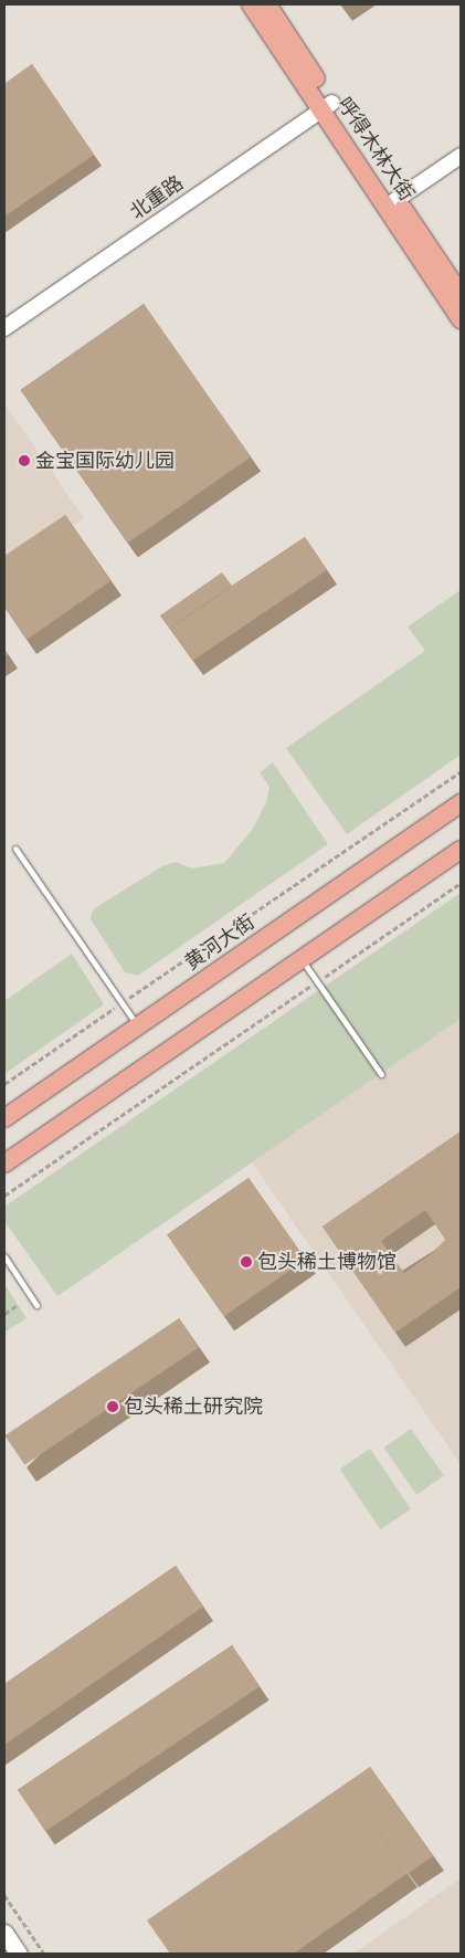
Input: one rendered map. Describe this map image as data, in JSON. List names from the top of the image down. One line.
{"streets":{"main road":["呼得木林大街","黄河大街"],"street":["北重路"]},"crossings":[["呼得木林大街","北重路"]],"places":["金宝国际幼儿园","包头稀土博物馆","包头稀土研究院"]}
